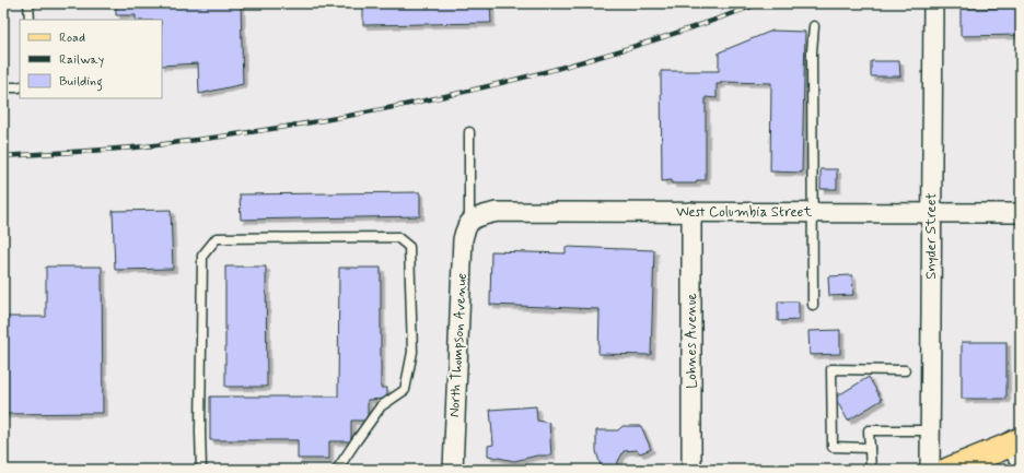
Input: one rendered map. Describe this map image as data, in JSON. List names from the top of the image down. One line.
{"streets":{"street":["West Columbia Street","Snyder Street","Lohnes Avenue","North Thompson Avenue"]},"crossings":[["West Columbia Street","Snyder Street"],["West Columbia Street","Lohnes Avenue"],["West Columbia Street","North Thompson Avenue"]],"legend":["Road","Railway","Building"]}
